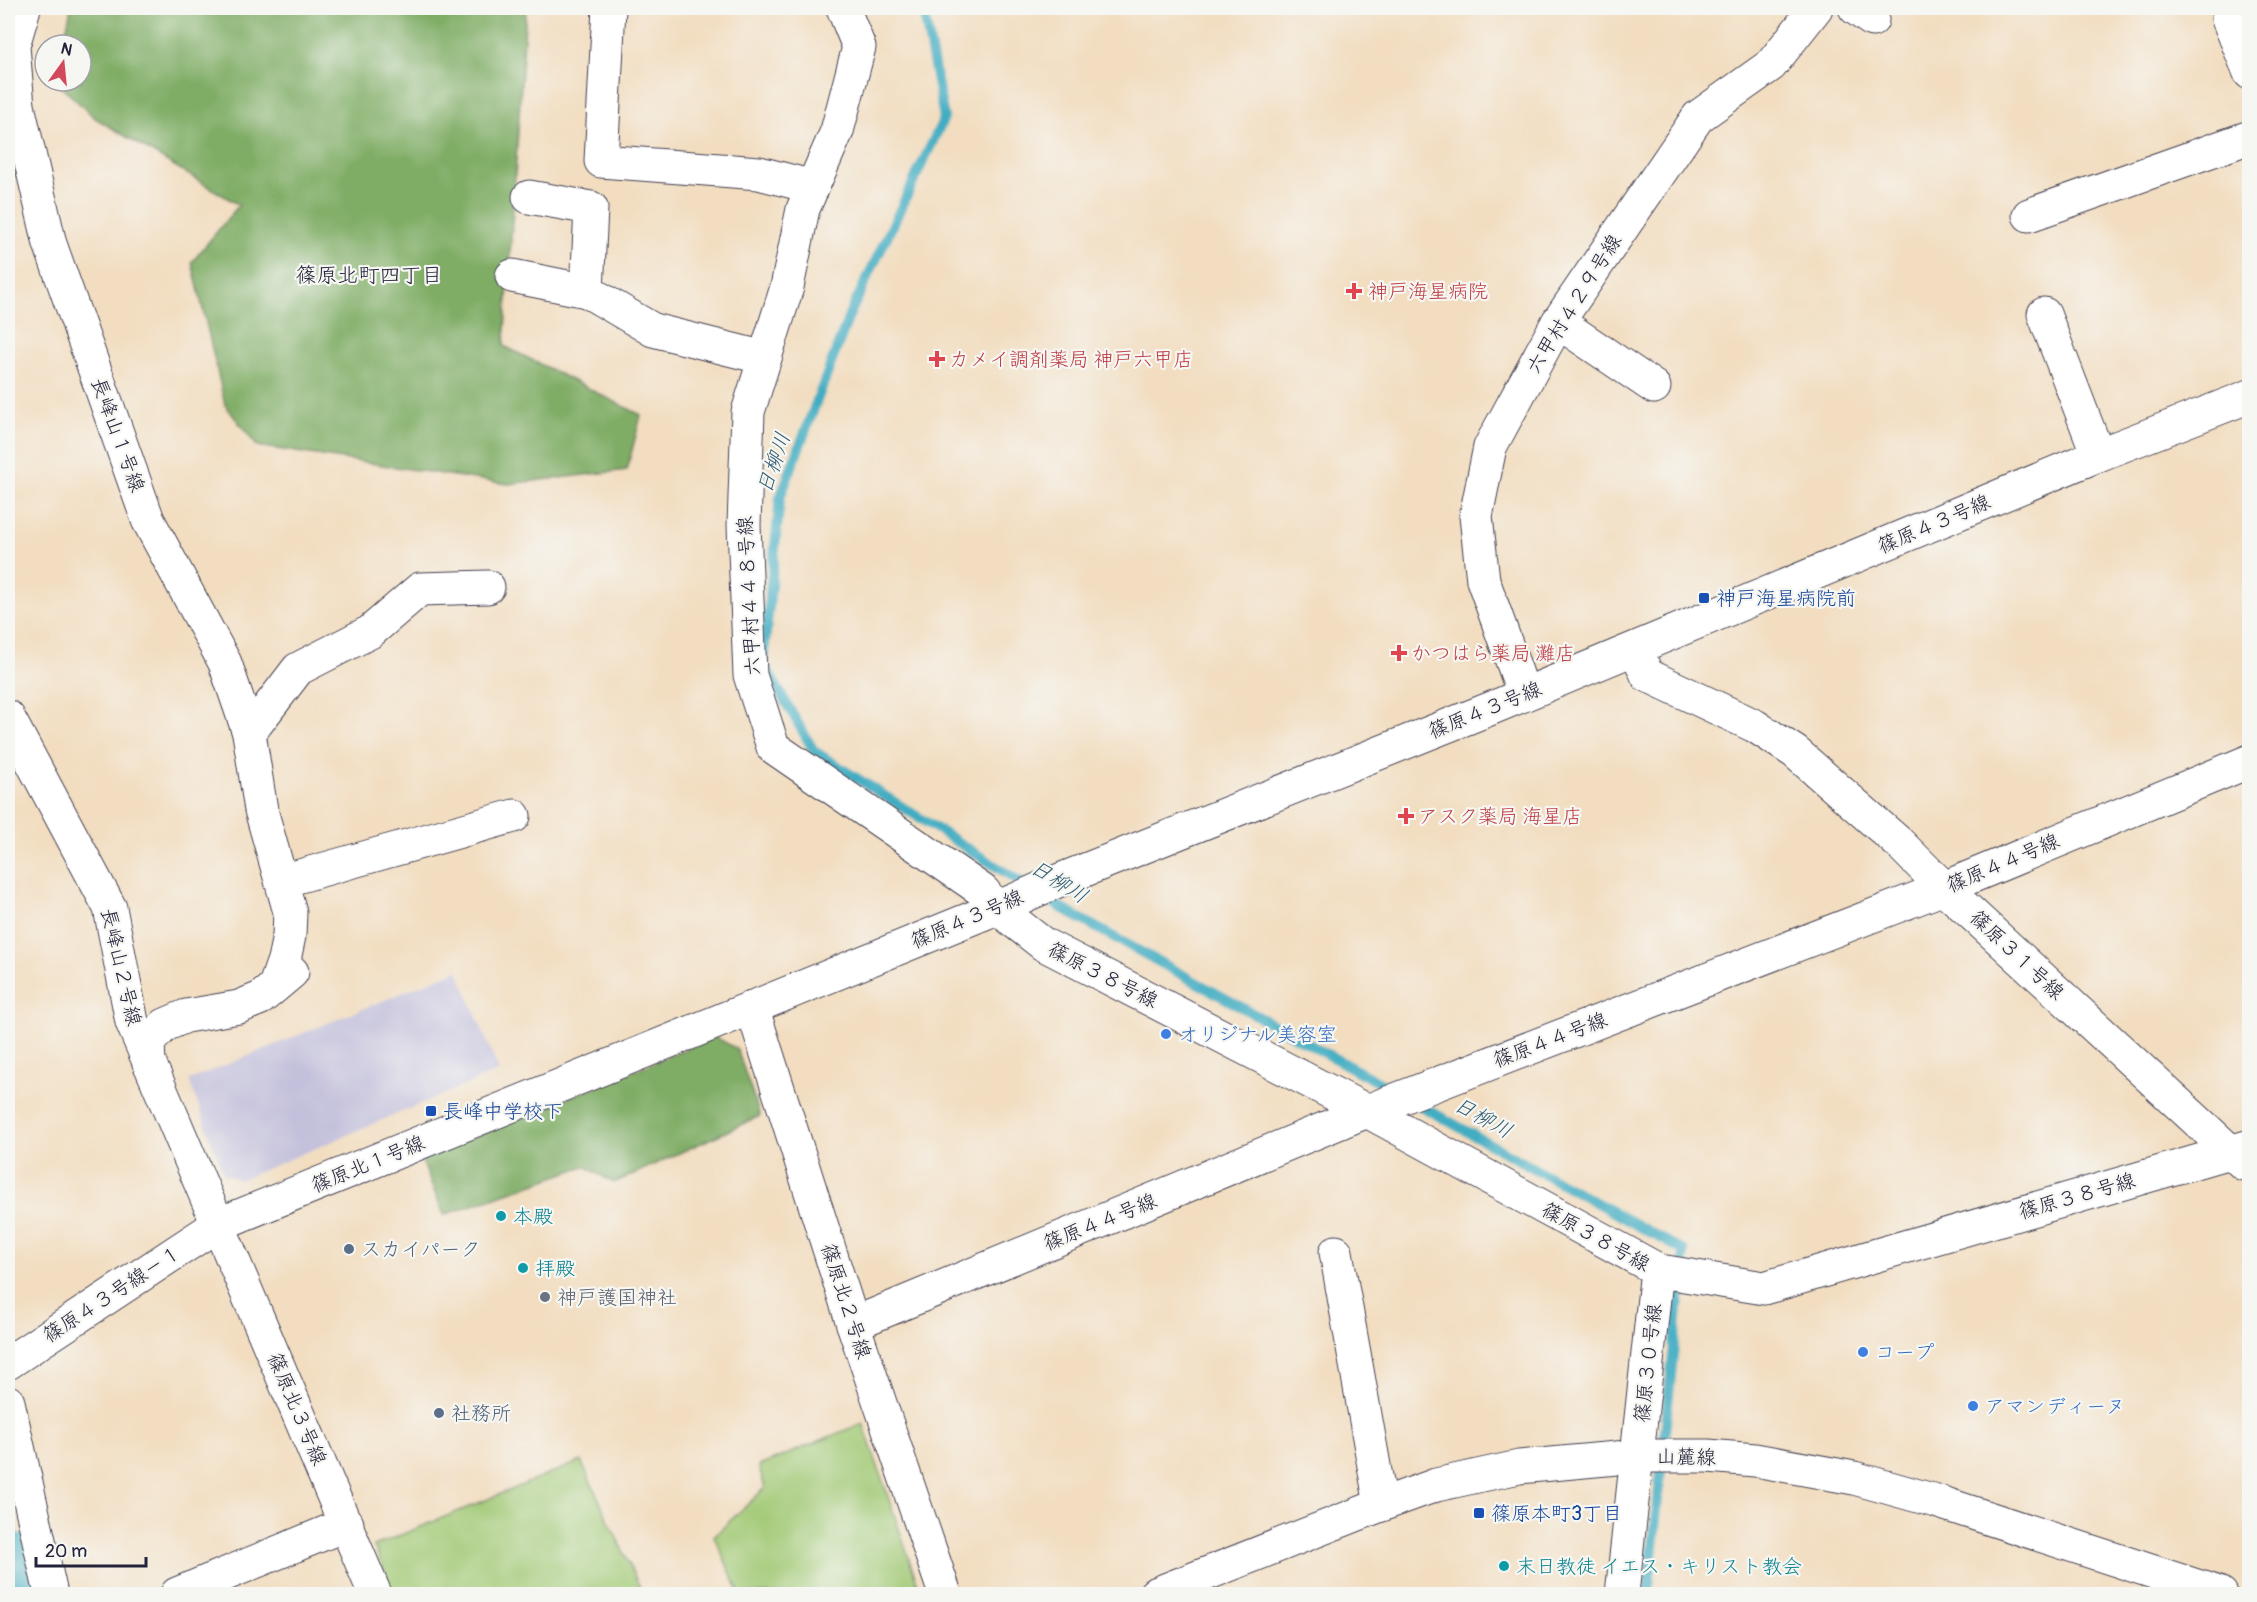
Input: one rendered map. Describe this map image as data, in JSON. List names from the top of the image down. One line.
{"streets":{"street":["六甲村４２９号線","長峰山１号線","篠原４３号線","六甲村４４８号線","篠原４４号線","篠原３１号線","長峰山２号線","篠原３８号線","篠原北１号線","篠原４３号線－１","篠原北２号線","篠原３０号線","篠原北３号線","山麓線"]},"crossings":[["六甲村４２９号線","篠原４３号線"],["長峰山１号線","長峰山２号線"],["篠原４３号線","六甲村４４８号線"],["篠原４３号線","篠原３１号線"],["篠原４３号線","篠原３８号線"],["篠原４３号線","篠原北１号線"],["篠原４３号線","篠原北２号線"],["六甲村４４８号線","篠原３８号線"],["篠原４４号線","篠原３１号線"],["篠原４４号線","篠原３８号線"],["篠原４４号線","篠原北２号線"],["篠原３１号線","篠原３８号線"],["長峰山２号線","篠原北１号線"],["長峰山２号線","篠原４３号線－１"],["長峰山２号線","篠原北３号線"],["篠原３８号線","篠原３０号線"],["篠原北１号線","篠原４３号線－１"],["篠原北１号線","篠原北２号線"],["篠原北１号線","篠原北３号線"],["篠原４３号線－１","篠原北３号線"],["篠原３０号線","山麓線"]],"districts":["篠原北町四丁目"],"water":["日柳川"],"places":{"health":["神戸海星病院","カメイ調剤薬局 神戸六甲店","かつはら薬局 灘店","アスク薬局 海星店"],"transit":["神戸海星病院前","長峰中学校下","篠原本町3丁目"],"other":["オリジナル美容室","本殿","スカイパーク","拝殿","神戸護国神社","コープ","アマンディーヌ","社務所","末日教徒 イエス・キリスト教会"]},"scale_bar":"20 m","north":"top"}
